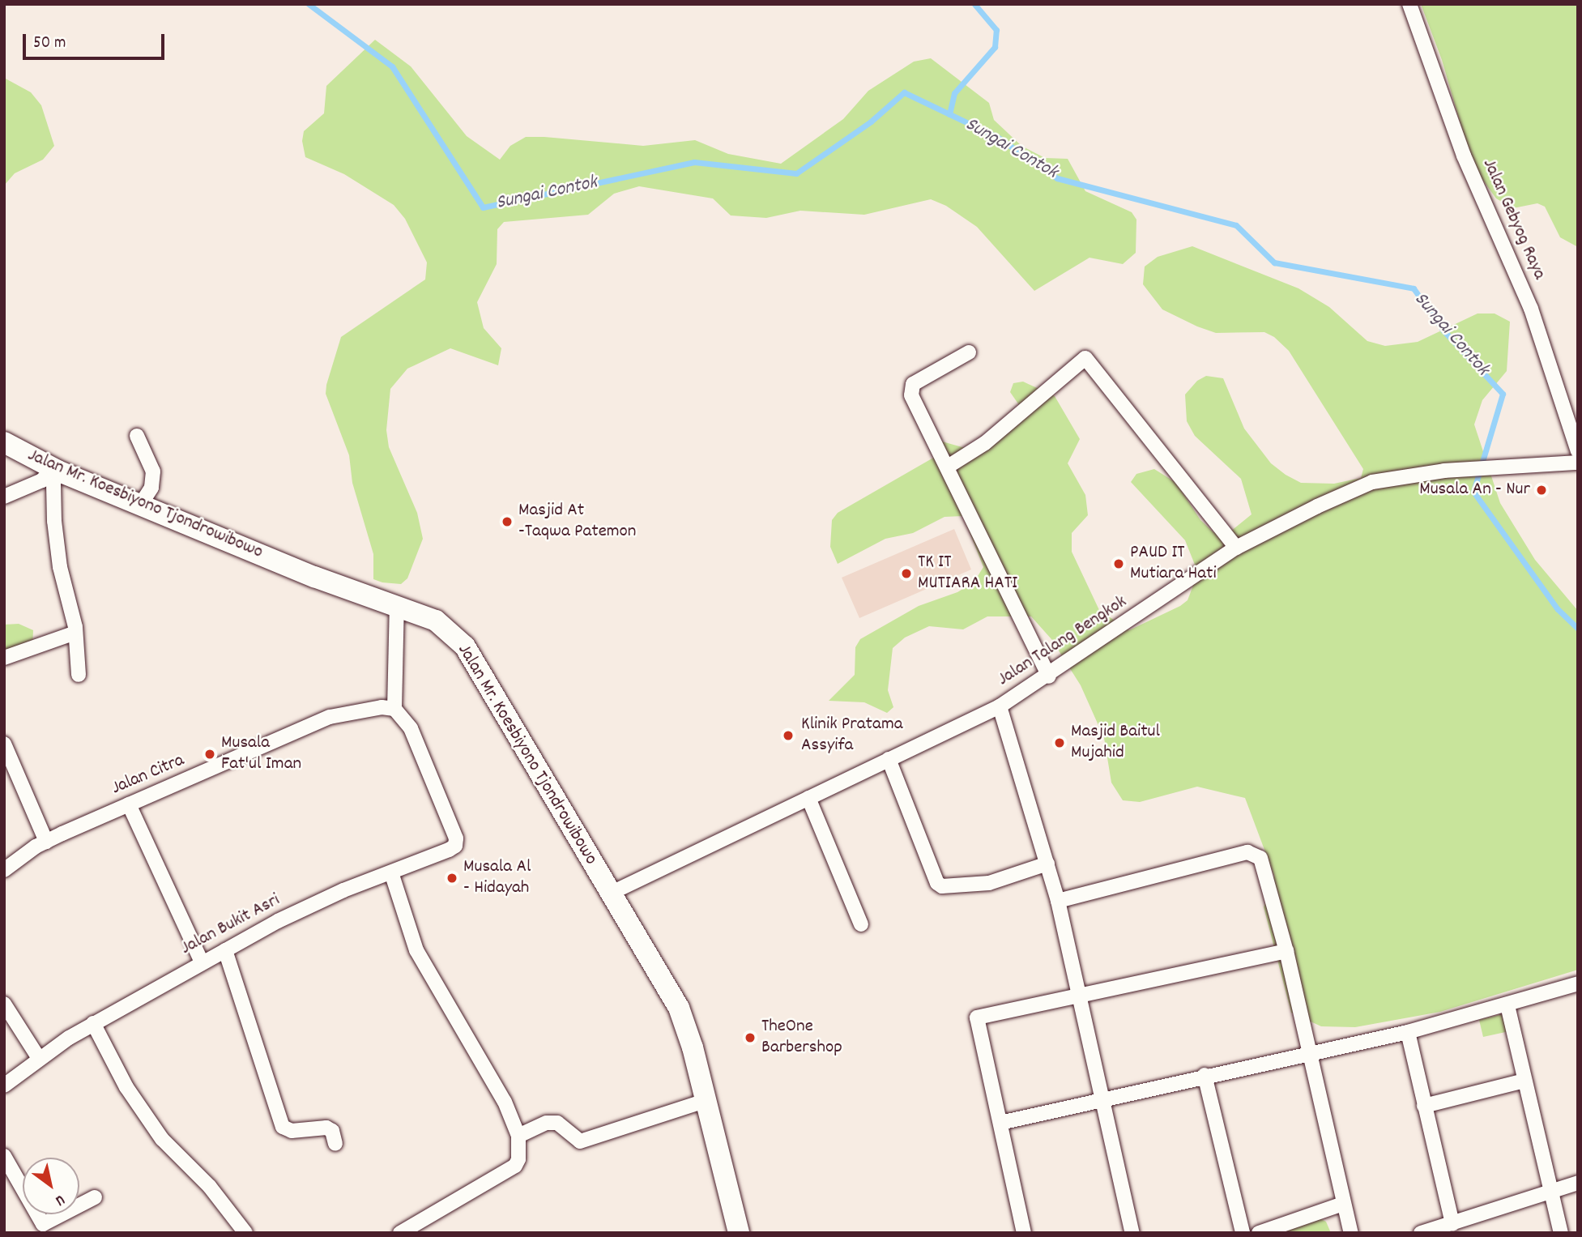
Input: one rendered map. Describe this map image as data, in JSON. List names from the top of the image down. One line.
{"streets":{"main road":["Jalan Mr. Koesbiyono Tjondrowibowo"],"street":["Jalan Gebyog Raya","Jalan Talang Bengkok","Jalan Citra","Jalan Bukit Asri"]},"crossings":[["Jalan Mr. Koesbiyono Tjondrowibowo","Jalan Talang Bengkok"]],"water":["Sungai Contok"],"places":["Musala An - Nur","Masjid At -Taqwa Patemon","PAUD IT Mutiara Hati","TK IT MUTIARA HATI","Klinik Pratama Assyifa","Masjid Baitul Mujahid","Musala Fat'ul Iman","Musala Al - Hidayah","TheOne Barbershop"],"scale_bar":"50 m","north":"bottom right"}
